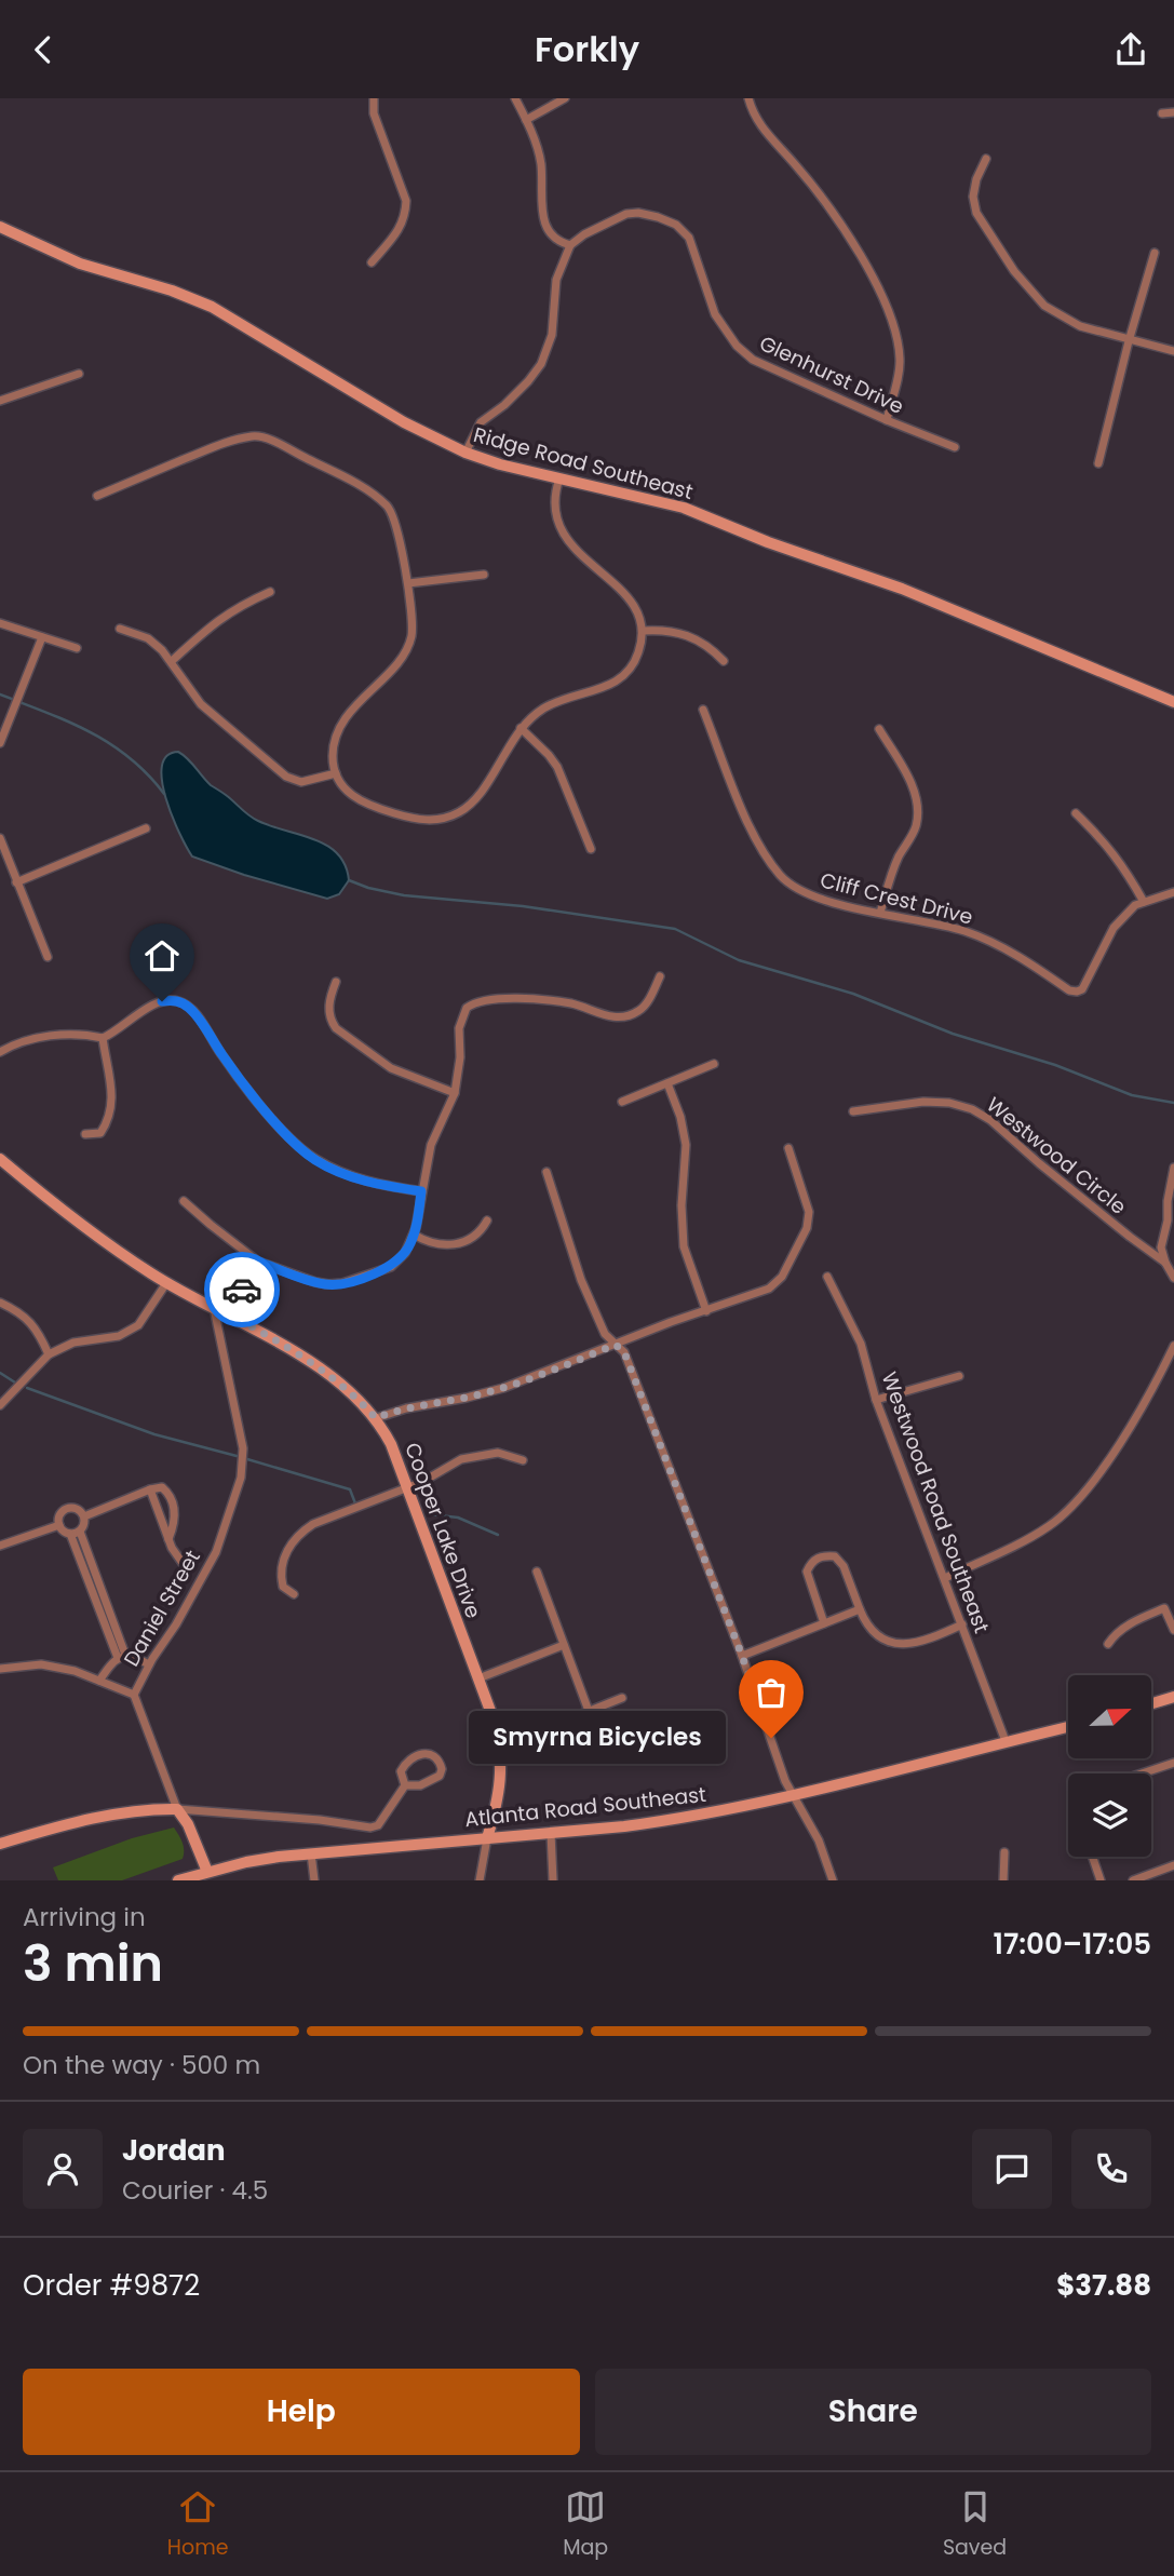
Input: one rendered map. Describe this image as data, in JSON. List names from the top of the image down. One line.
{"streets":{"street":["Glenhurst Drive","Ridge Road Southeast","Cliff Crest Drive","Westwood Circle","Westwood Road Southeast","Cooper Lake Drive","Daniel Street","Atlanta Road Southeast"]},"crossings":[["Westwood Road Southeast","Atlanta Road Southeast"],["Cooper Lake Drive","Daniel Street"],["Cooper Lake Drive","Atlanta Road Southeast"],["Daniel Street","Atlanta Road Southeast"]],"places":["Smyrna Bicycles"],"north":"right","page":{"header":"Forkly","bubble":"Smyrna Bicycles","heading":["3 min","Arriving in","17:00–17:05"],"panel":["Jordan","Courier · 4.5","Order #9872","$37.88"],"bar":"On the way · 500 m","buttons":["Help","Share"],"tabs":["Home","Map","Saved"]}}
